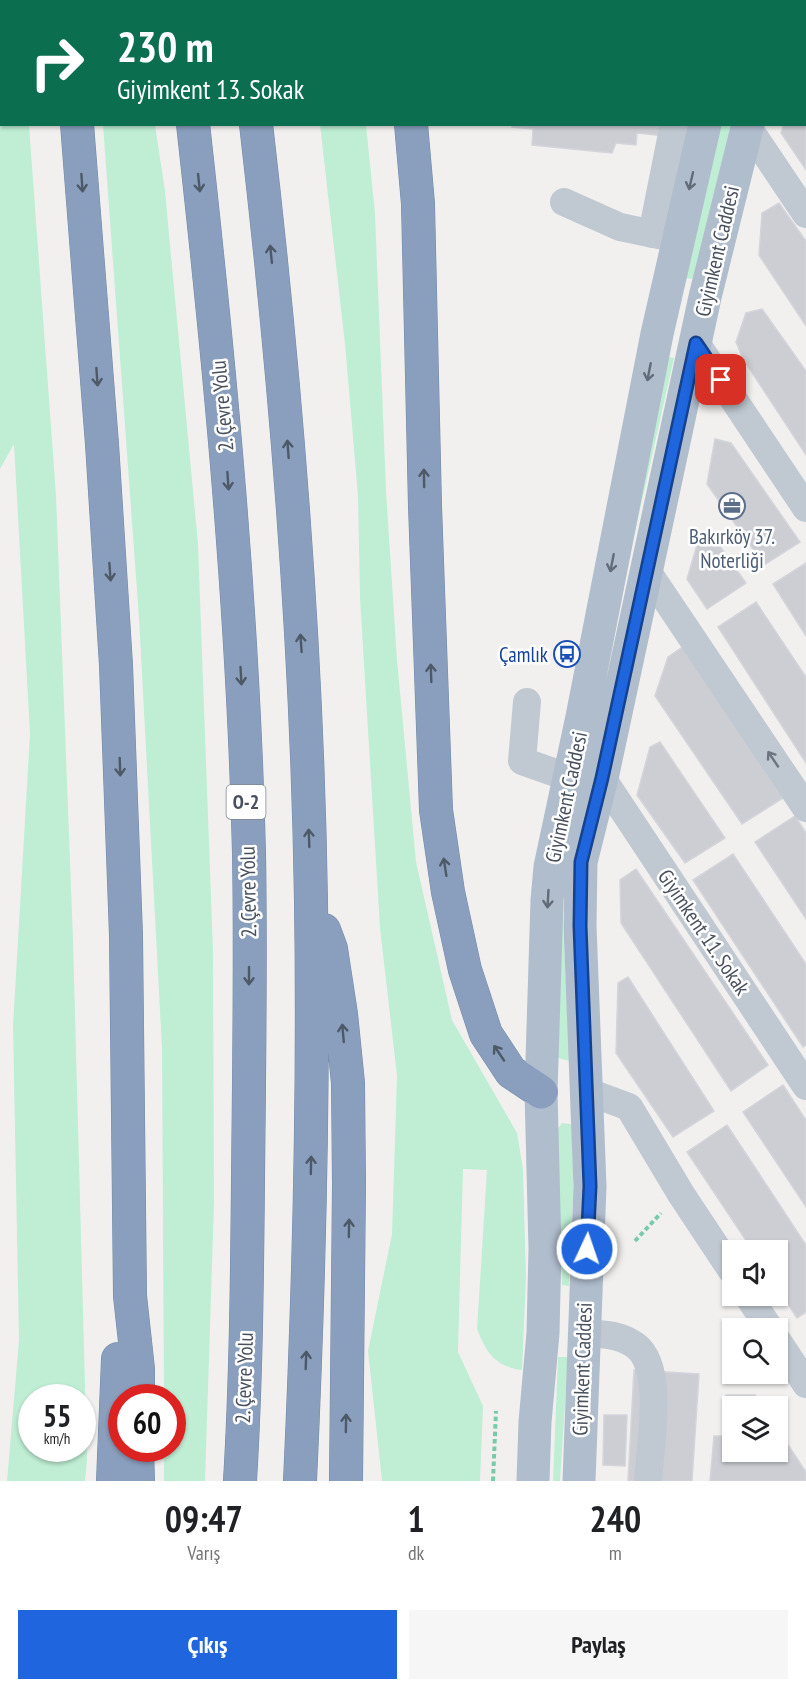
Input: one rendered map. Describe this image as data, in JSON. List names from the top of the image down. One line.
{"streets":{"highway":["2. Çevre Yolu","O-2"],"main road":["Giyimkent Caddesi"],"street":["Giyimkent 11. Sokak"]},"crossings":[["Giyimkent Caddesi","Giyimkent 11. Sokak"]],"places":{"office":["Bakırköy 37. Noterliği"],"bus stop":["Çamlık"]},"page":{"turn":["230 m","Giyimkent 13. Sokak"],"speed":"55 km/h","limit":"60","eta":["09:47","Varış","1","dk","240","m"],"buttons":["Çıkış","Paylaş"]}}
